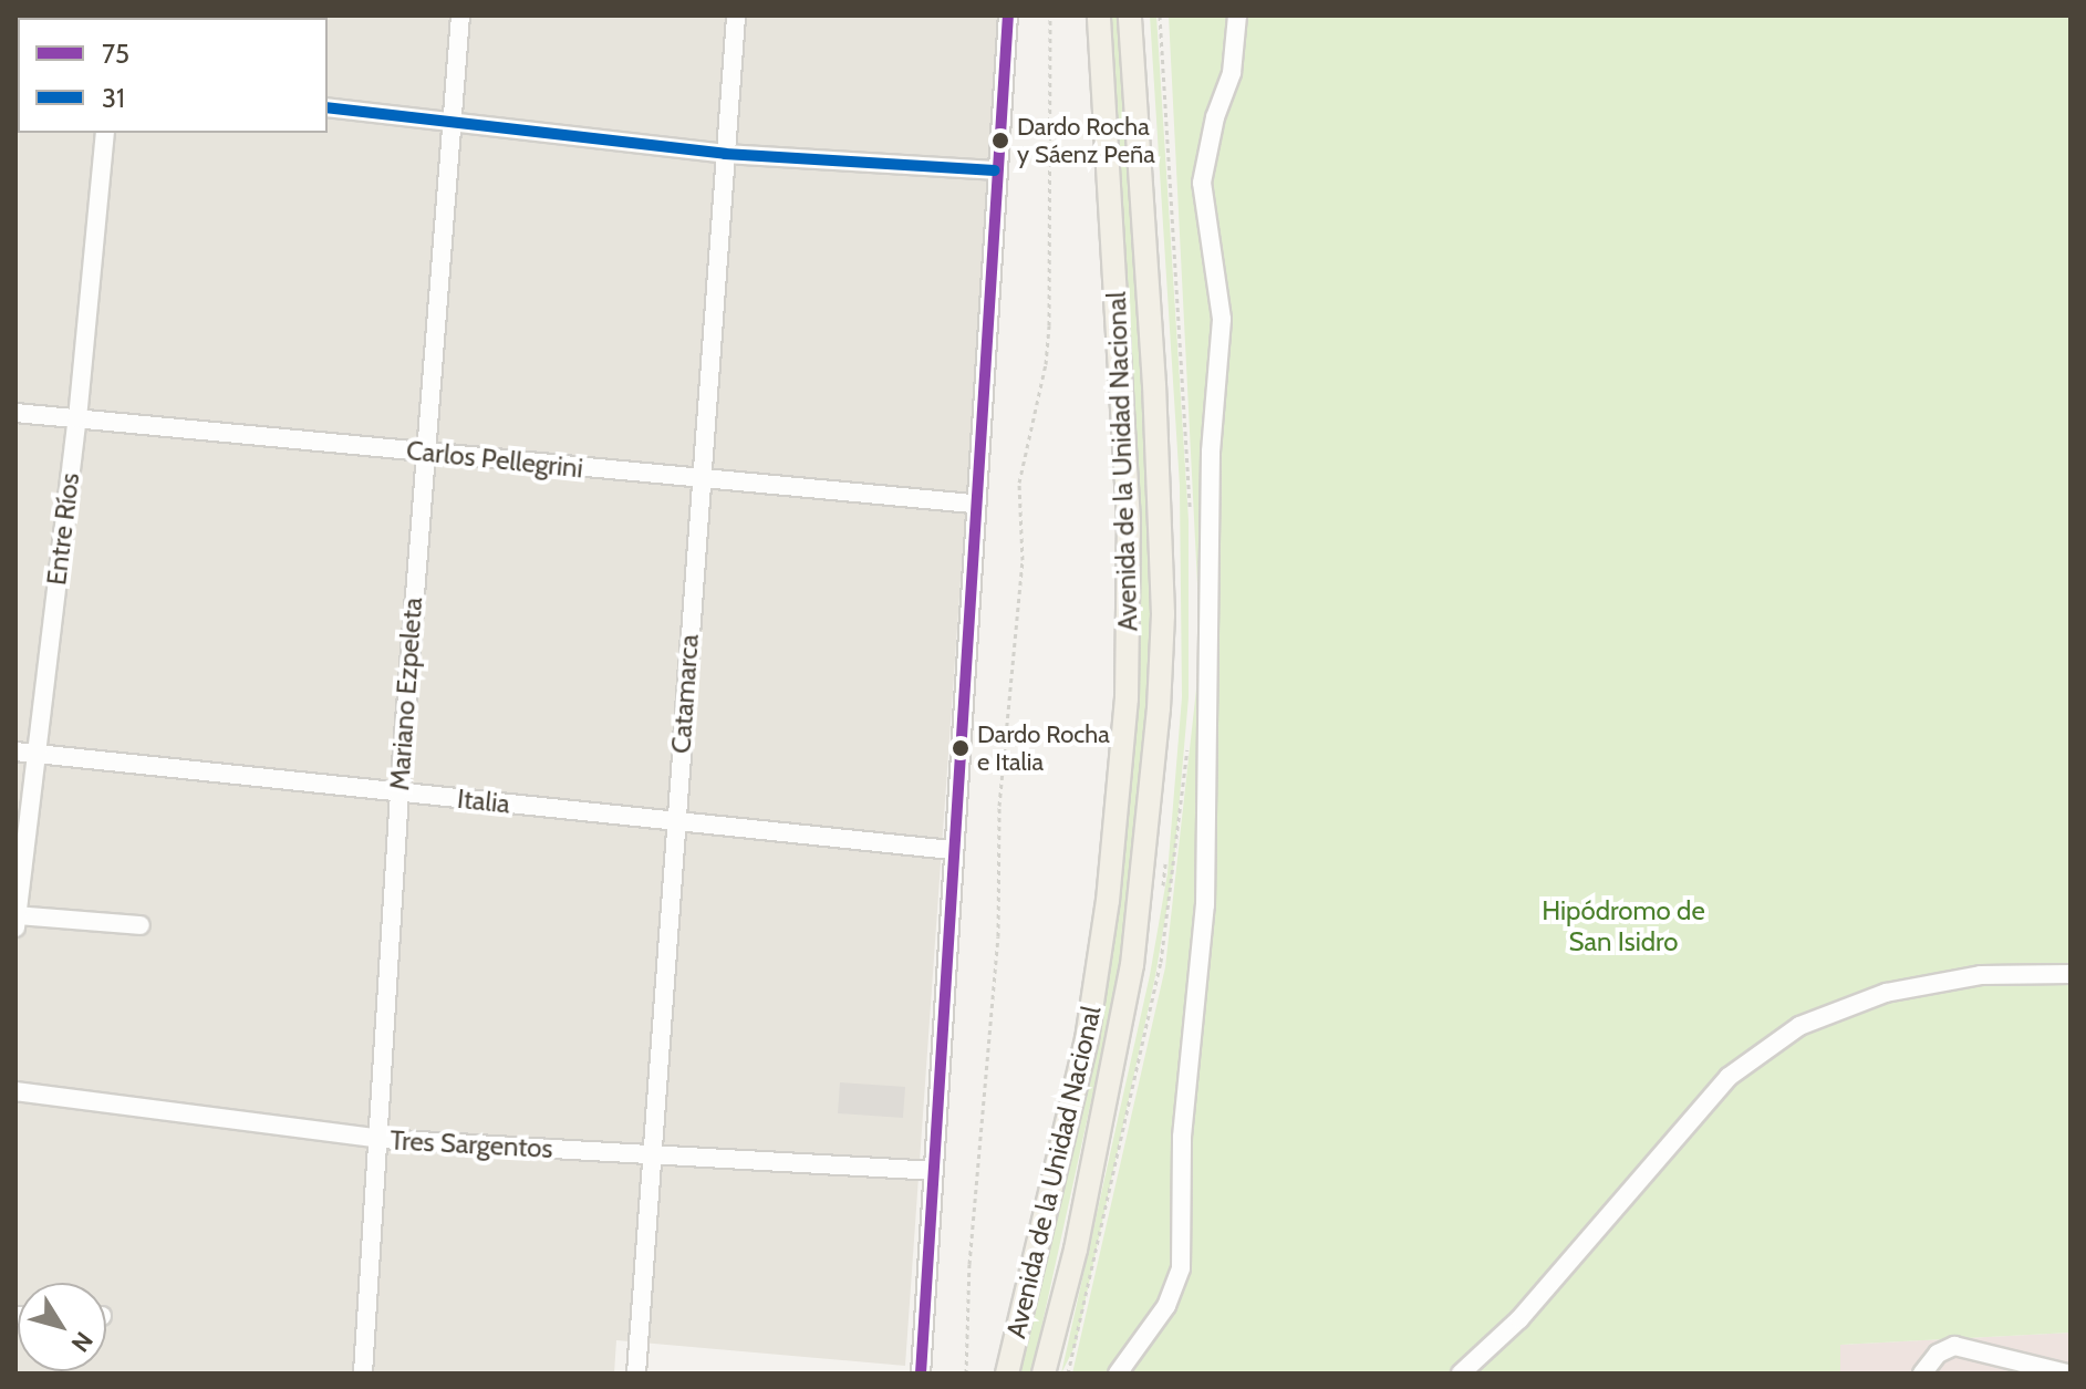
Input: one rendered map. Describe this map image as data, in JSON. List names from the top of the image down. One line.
{"streets":{"main road":["Avenida de la Unidad Nacional"],"street":["Carlos Pellegrini","Entre Ríos","Mariano Ezpeleta","Catamarca","Italia","Tres Sargentos"]},"crossings":[["Carlos Pellegrini","Entre Ríos"],["Carlos Pellegrini","Mariano Ezpeleta"],["Carlos Pellegrini","Catamarca"],["Entre Ríos","Italia"],["Mariano Ezpeleta","Italia"],["Mariano Ezpeleta","Tres Sargentos"],["Catamarca","Italia"],["Catamarca","Tres Sargentos"]],"parks":["Hipódromo de San Isidro"],"places":["Dardo Rocha y Sáenz Peña","Dardo Rocha e Italia"],"lines":["transit line 75","transit line 31"],"legend":["75","31"],"north":"bottom right"}
